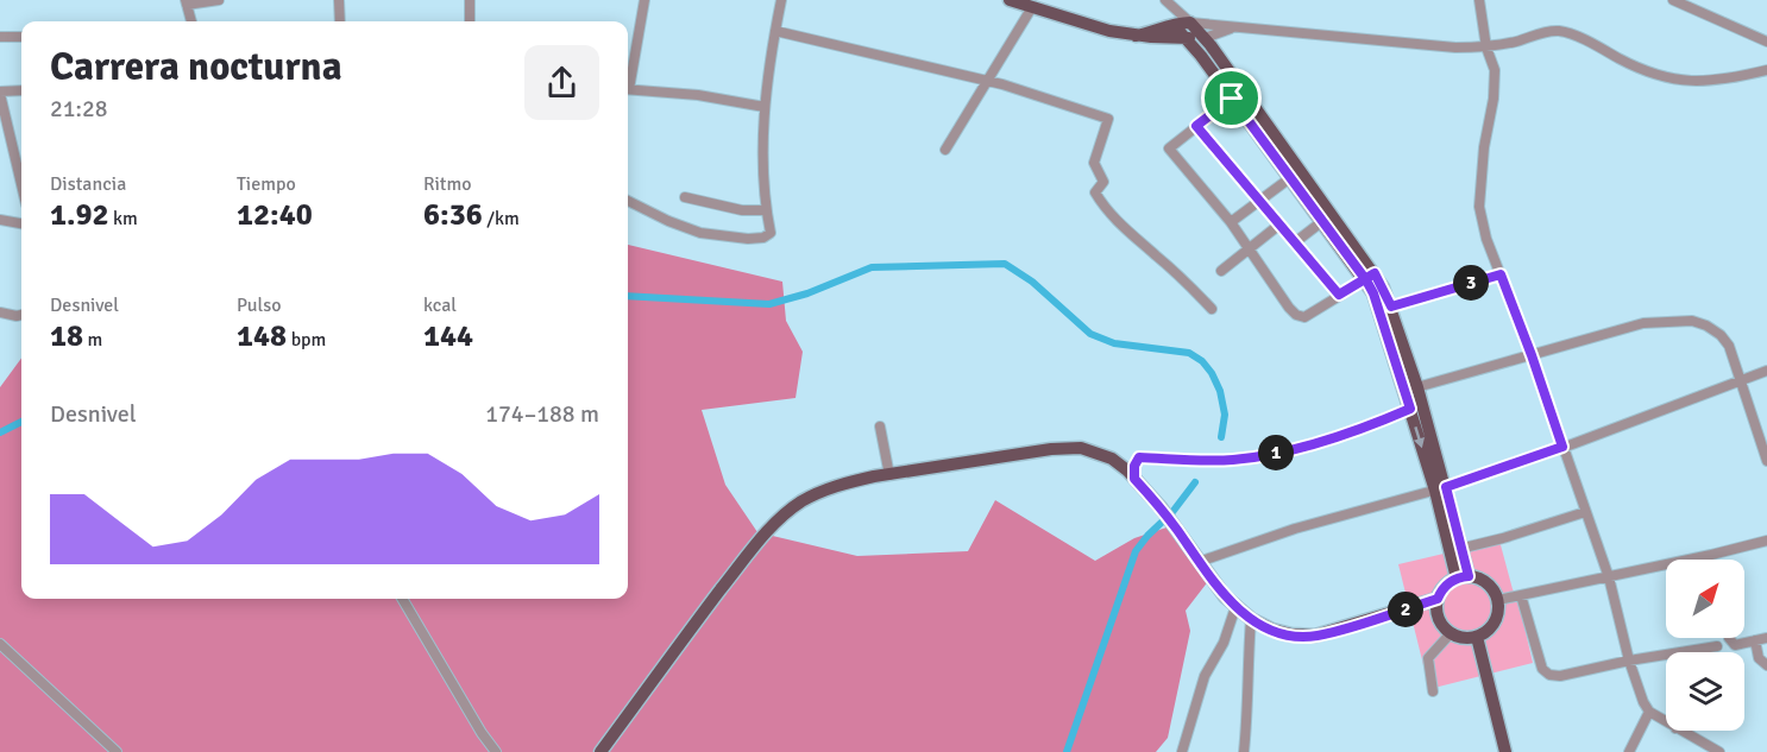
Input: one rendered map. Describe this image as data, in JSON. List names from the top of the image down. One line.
{"north":"top right","page":{"heading":["Carrera nocturna","21:28"],"stats":[["Distancia","1.92 km"],["Tiempo","12:40"],["Ritmo","6:36 /km"],["Desnivel","18 m"],["Pulso","148 bpm"],["kcal","144"]],"pins":["3","1","2"],"chart":["Desnivel","174–188 m"]}}
